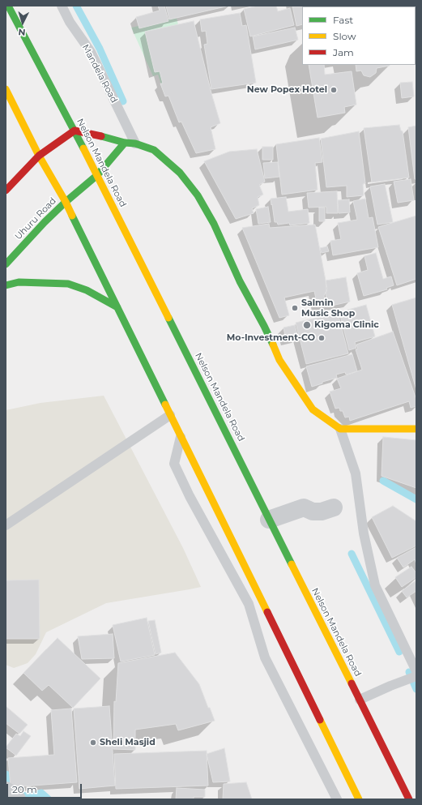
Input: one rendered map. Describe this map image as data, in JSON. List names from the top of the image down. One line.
{"streets":{"main road":["Nelson Mandela Road","Uhuru Road"],"lane":["Mandela Road"]},"crossings":[["Nelson Mandela Road","Uhuru Road"]],"places":["New Popex Hotel","Salmin Music Shop","Kigoma Clinic","Mo-Investment-CO","Sheli Masjid"],"legend":["Fast","Slow","Jam"],"scale_bar":"20 m","north":"bottom"}
